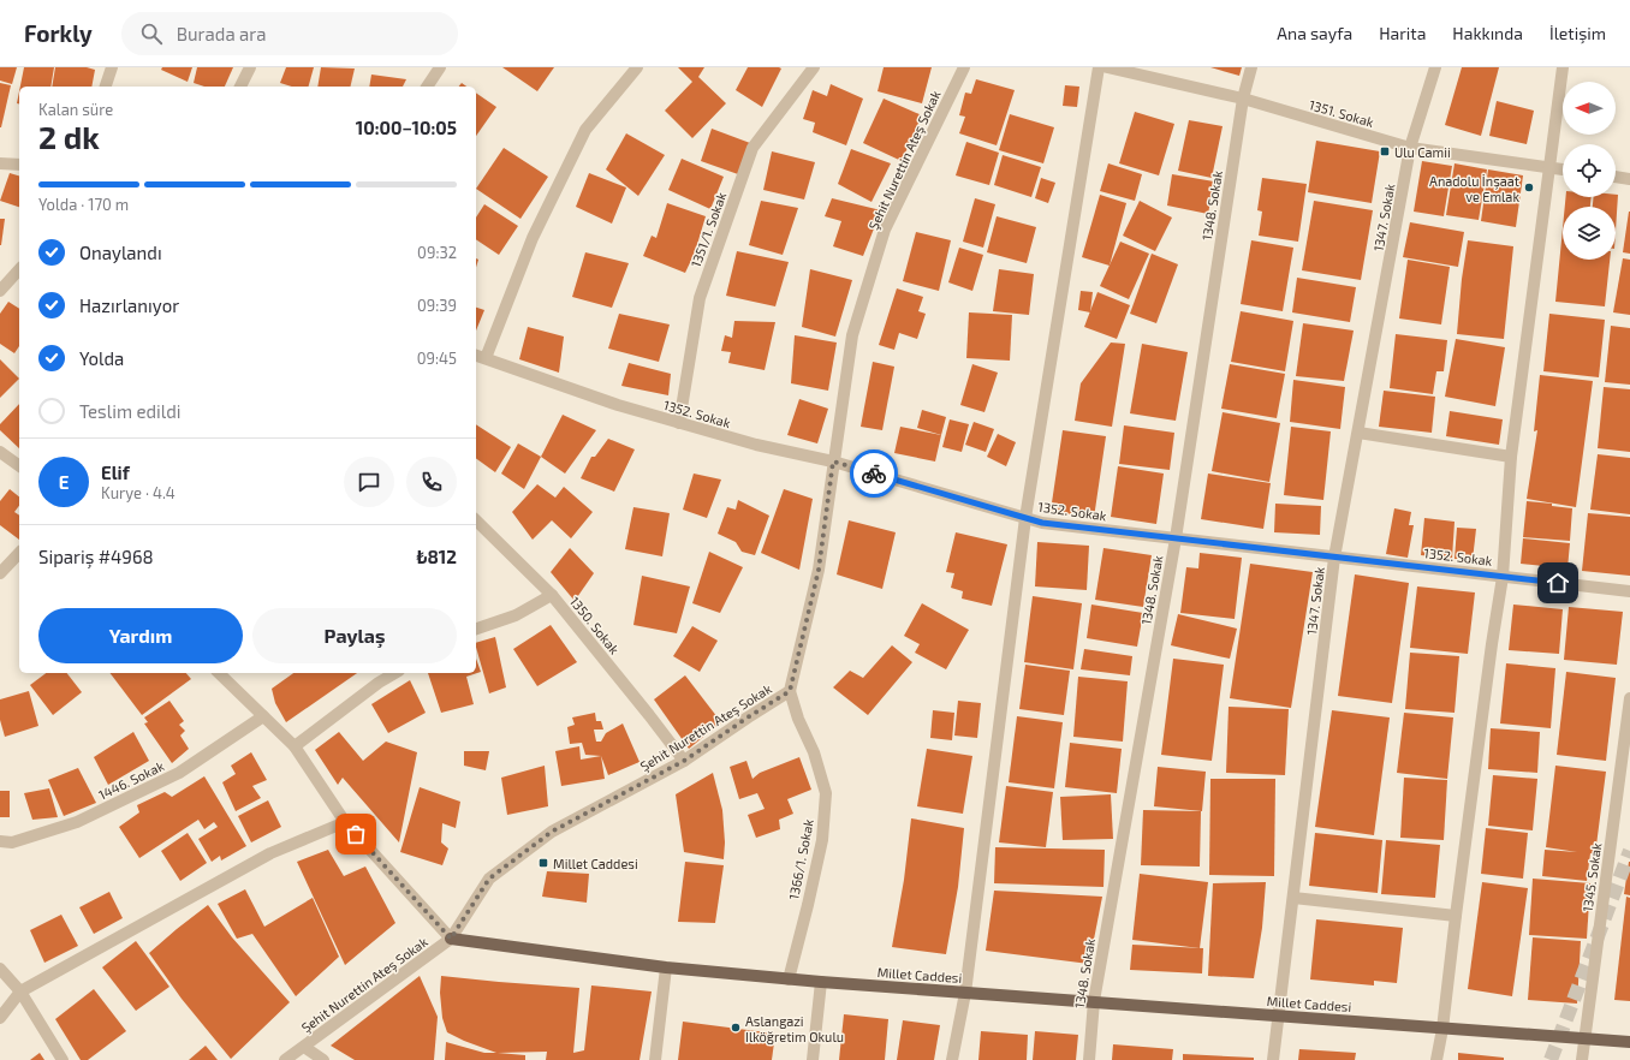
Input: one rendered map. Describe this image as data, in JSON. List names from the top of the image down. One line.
{"streets":{"main road":["Millet Caddesi"],"street":["1351. Sokak","Şehit Nurettin Ateş Sokak","1348. Sokak","1347. Sokak","1351/1. Sokak","1352. Sokak","1350. Sokak","1446. Sokak","1366/1. Sokak","1345. Sokak"]},"crossings":[["1351. Sokak","1348. Sokak"],["1351. Sokak","1347. Sokak"],["Şehit Nurettin Ateş Sokak","1352. Sokak"],["Şehit Nurettin Ateş Sokak","1350. Sokak"],["Şehit Nurettin Ateş Sokak","1366/1. Sokak"],["Şehit Nurettin Ateş Sokak","Millet Caddesi"],["1348. Sokak","1352. Sokak"],["1348. Sokak","Millet Caddesi"],["1347. Sokak","1352. Sokak"],["1347. Sokak","Millet Caddesi"],["1351/1. Sokak","1352. Sokak"],["1366/1. Sokak","Millet Caddesi"],["1345. Sokak","Millet Caddesi"]],"places":{"transit":["Ulu Camii","Millet Caddesi"],"other":["Anadolu İnşaat ve Emlak","Aslangazi Ilköğretim Okulu"]},"north":"left","page":{"header":"Forkly","search":"Burada ara","nav":["Ana sayfa","Harita","Hakkında","İletişim"],"heading":["2 dk","Kalan süre","10:00–10:05"],"panel":["Elif","Kurye · 4.4","Sipariş #4968","₺812"],"bar":"Yolda · 170 m","list":[["Onaylandı","09:32"],["Hazırlanıyor","09:39"],["Yolda","09:45"],"Teslim edildi"],"round":"E","buttons":["Yardım","Paylaş"]}}
